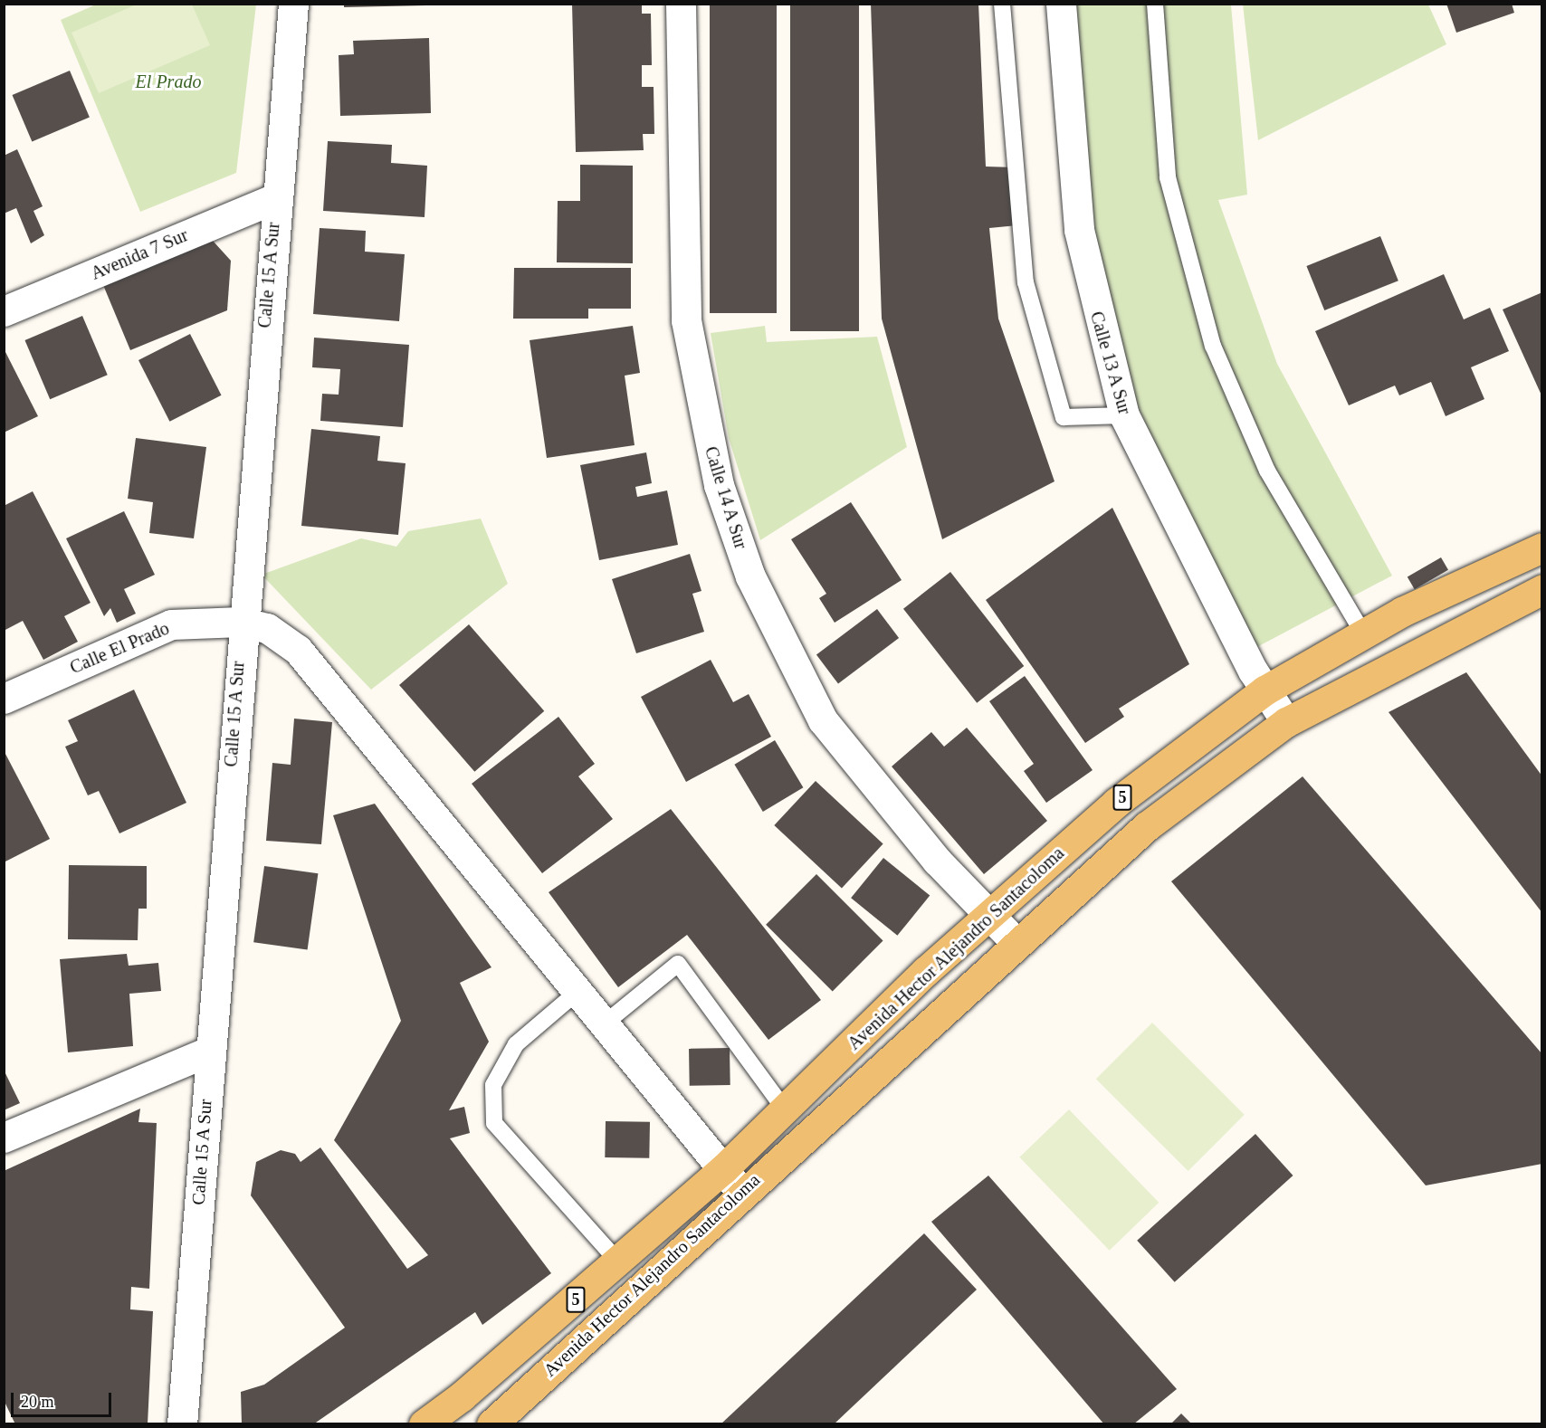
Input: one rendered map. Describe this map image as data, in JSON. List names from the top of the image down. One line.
{"streets":{"main road":["5","Avenida Hector Alejandro Santacoloma"],"street":["Avenida 7 Sur","Calle 15 A Sur","Calle 13 A Sur","Calle 14 A Sur","Calle El Prado"]},"crossings":[["Avenida 7 Sur","Calle 15 A Sur"],["Calle 15 A Sur","Calle El Prado"],["Calle 13 A Sur","Avenida Hector Alejandro Santacoloma"],["Calle 14 A Sur","Avenida Hector Alejandro Santacoloma"],["Calle El Prado","Avenida Hector Alejandro Santacoloma"]],"parks":["El Prado"],"scale_bar":"20 m"}
